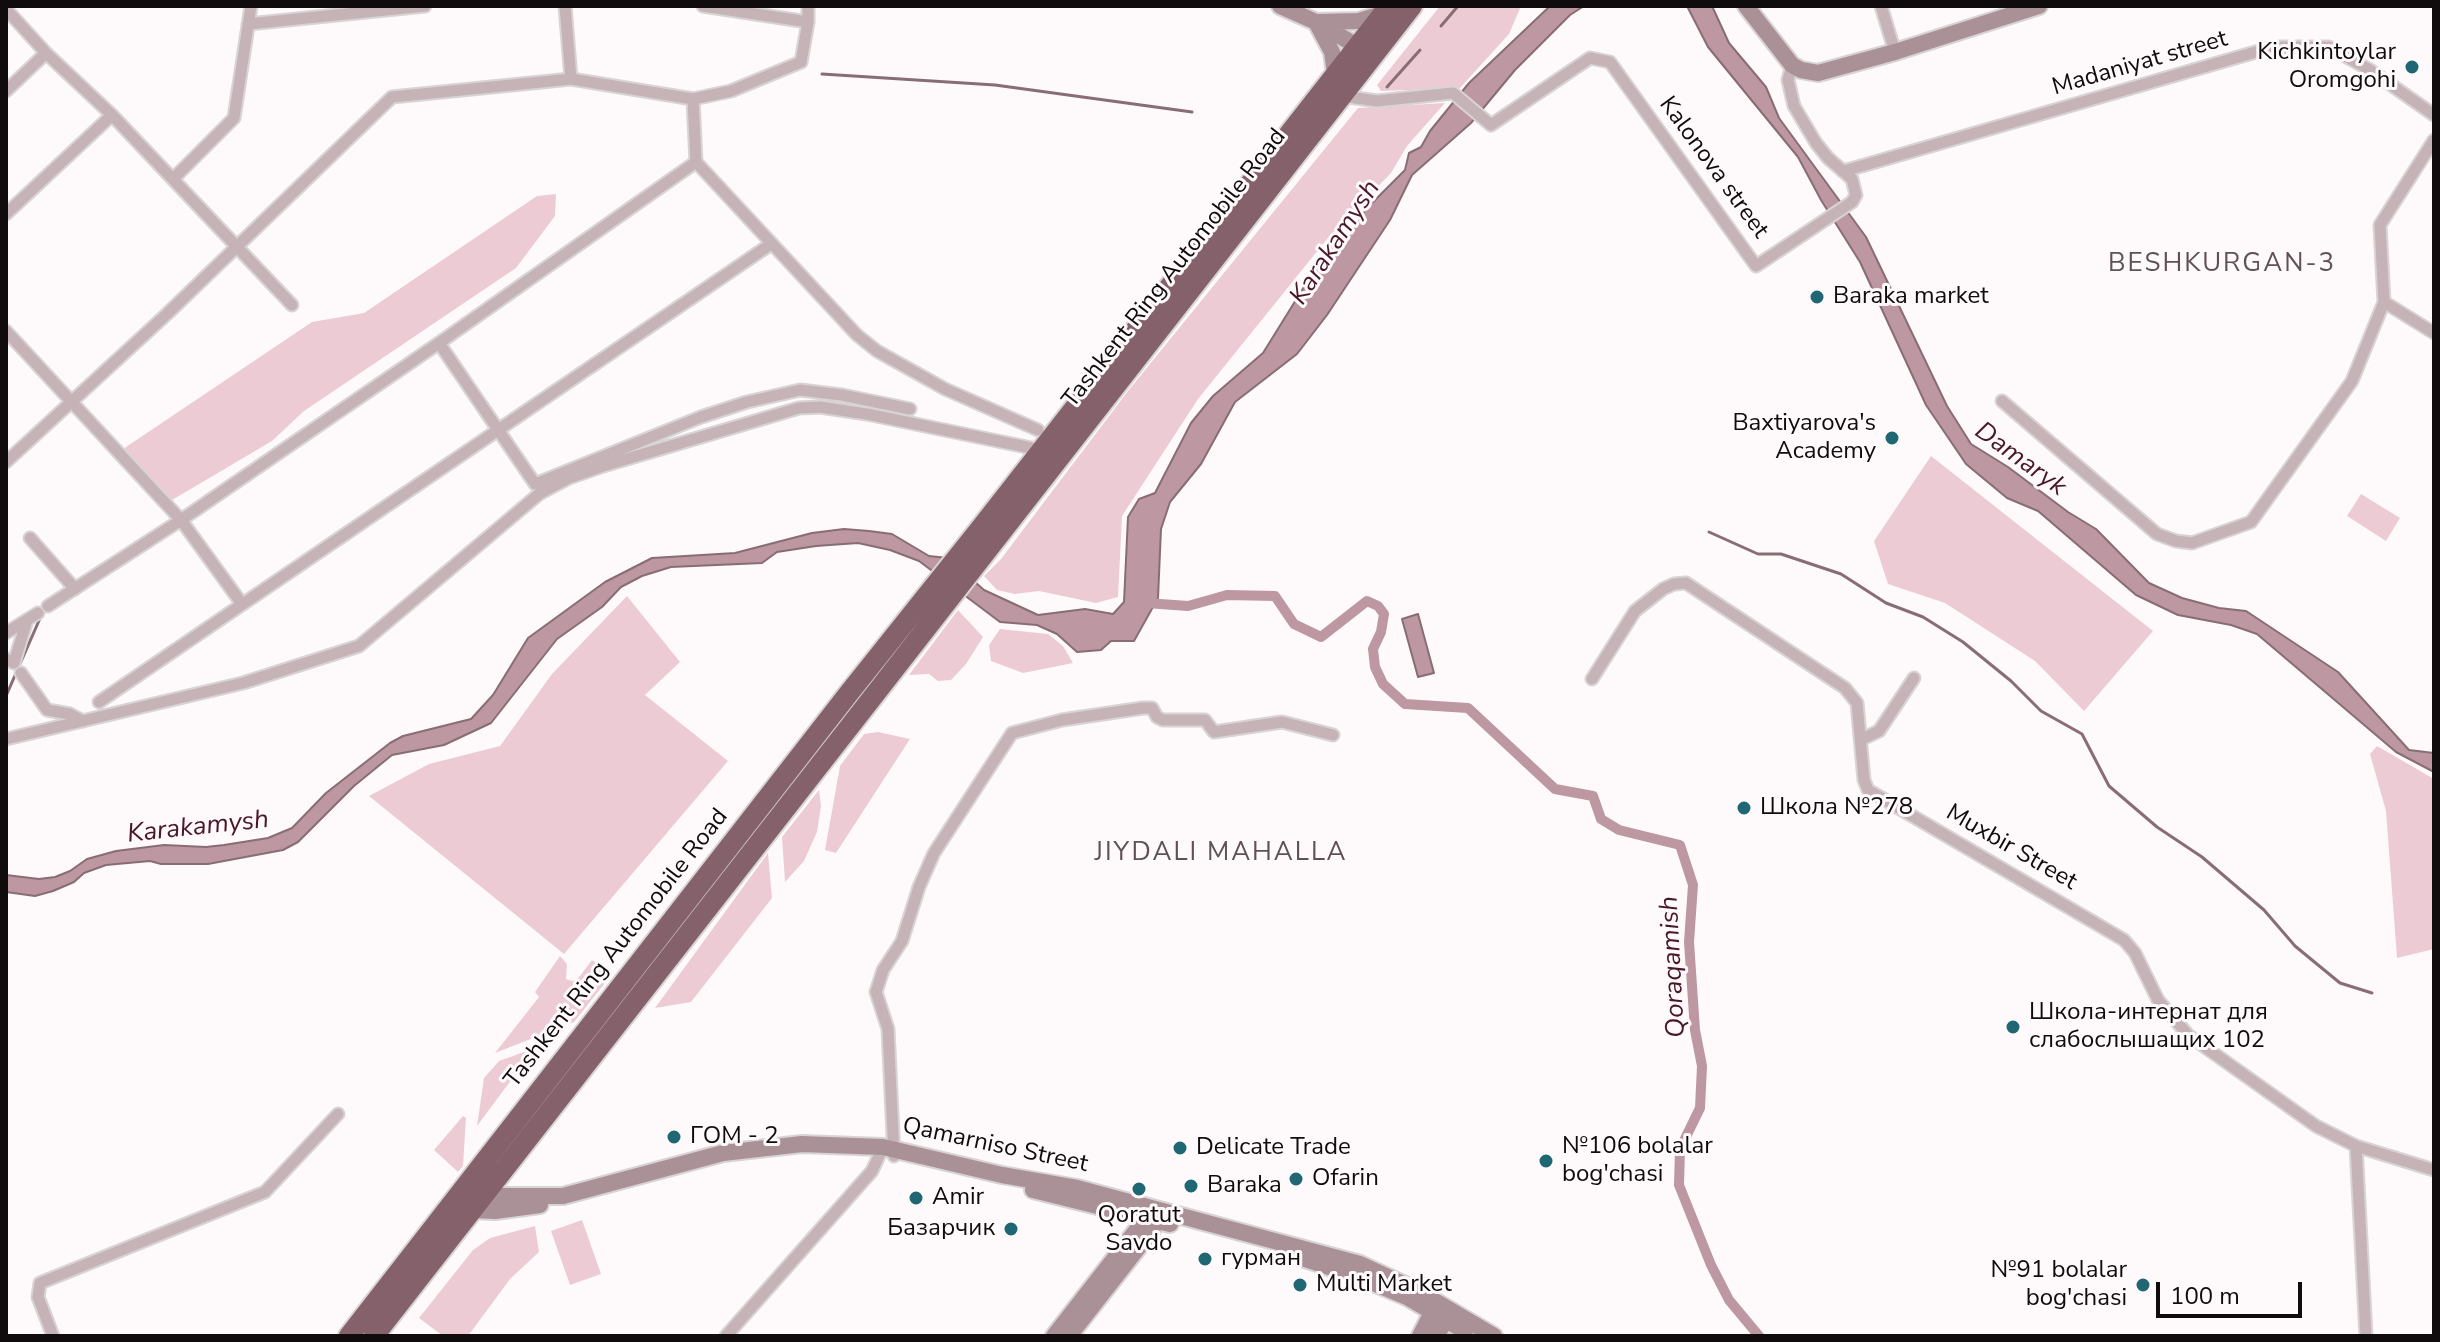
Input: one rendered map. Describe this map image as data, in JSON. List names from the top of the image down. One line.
{"streets":{"highway":["Tashkent Ring Automobile Road"],"main road":["Qamarniso Street"],"street":["Madaniyat street","Kalonova street","Muxbir Street"]},"crossings":[["Madaniyat street","Kalonova street"],["Kalonova street","Tashkent Ring Automobile Road"],["Tashkent Ring Automobile Road","Qamarniso Street"]],"districts":["BESHKURGAN-3","JIYDALI MAHALLA"],"water":["Karakamysh","Damaryk","Qoraqamish"],"places":["Kichkintoylar Oromgohi","Baraka market","Baxtiyarova's Academy","Школа №278","Школа-интернат для слабослышащих 102","ГОМ - 2","Delicate Trade","№106 bolalar bog'chasi","Ofarin","Baraka","Qoratut Savdo","Amir","Базарчик","гурман","Multi Market","№91 bolalar bog'chasi"],"scale_bar":"100 m"}
